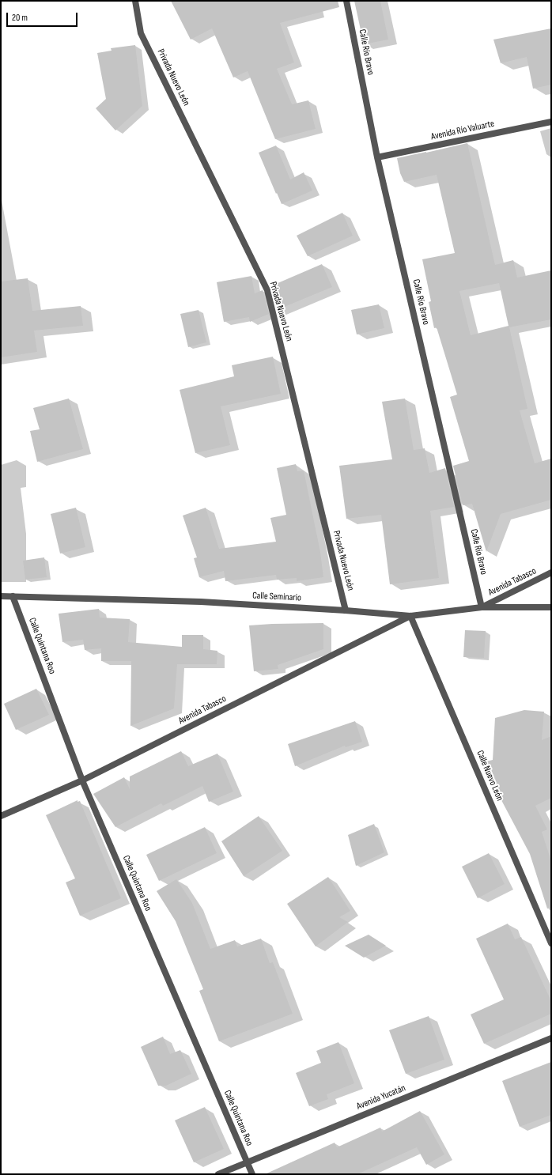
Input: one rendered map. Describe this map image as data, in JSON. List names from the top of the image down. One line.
{"streets":{"street":["Calle Río Bravo","Privada Nuevo León","Avenida Río Valuarte","Avenida Tabasco","Calle Seminario","Calle Quintana Roo","Calle Nuevo León","Avenida Yucatán"]},"crossings":[["Calle Río Bravo","Avenida Río Valuarte"],["Calle Río Bravo","Avenida Tabasco"],["Calle Río Bravo","Calle Seminario"],["Privada Nuevo León","Calle Seminario"],["Avenida Tabasco","Calle Seminario"],["Avenida Tabasco","Calle Quintana Roo"],["Avenida Tabasco","Calle Nuevo León"],["Calle Seminario","Calle Quintana Roo"],["Calle Seminario","Calle Nuevo León"],["Calle Quintana Roo","Avenida Yucatán"]],"scale_bar":"20 m"}
